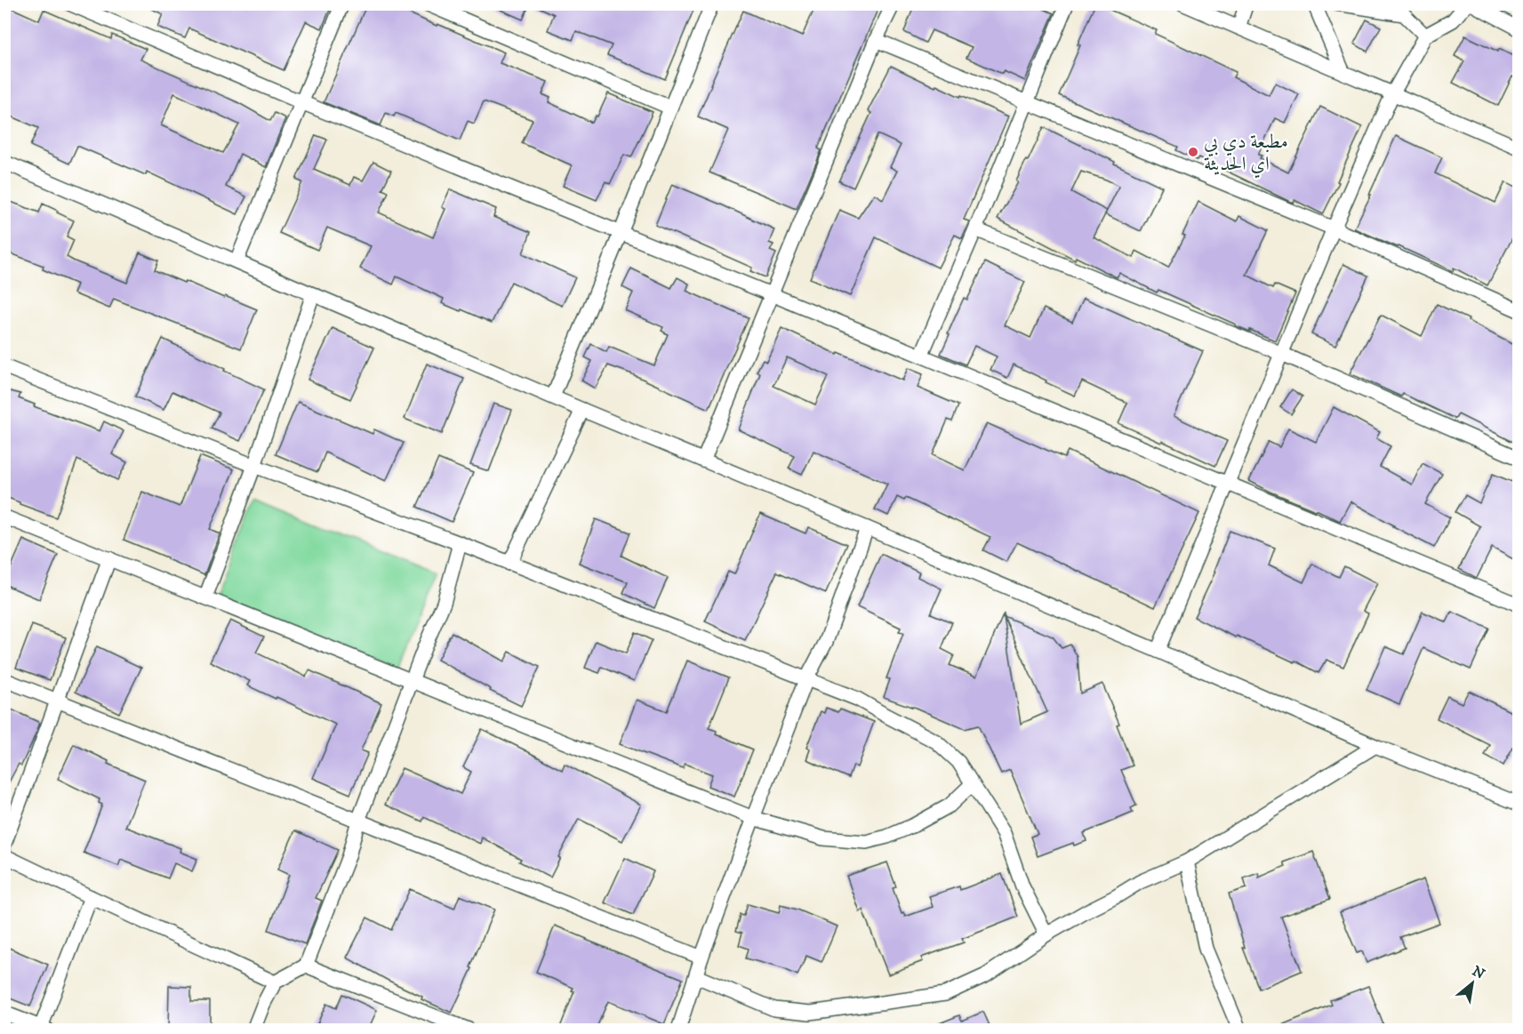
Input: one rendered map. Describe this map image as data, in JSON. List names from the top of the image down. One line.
{"places":["مطبعة دي بي اي الحديثة"],"north":"top right"}
